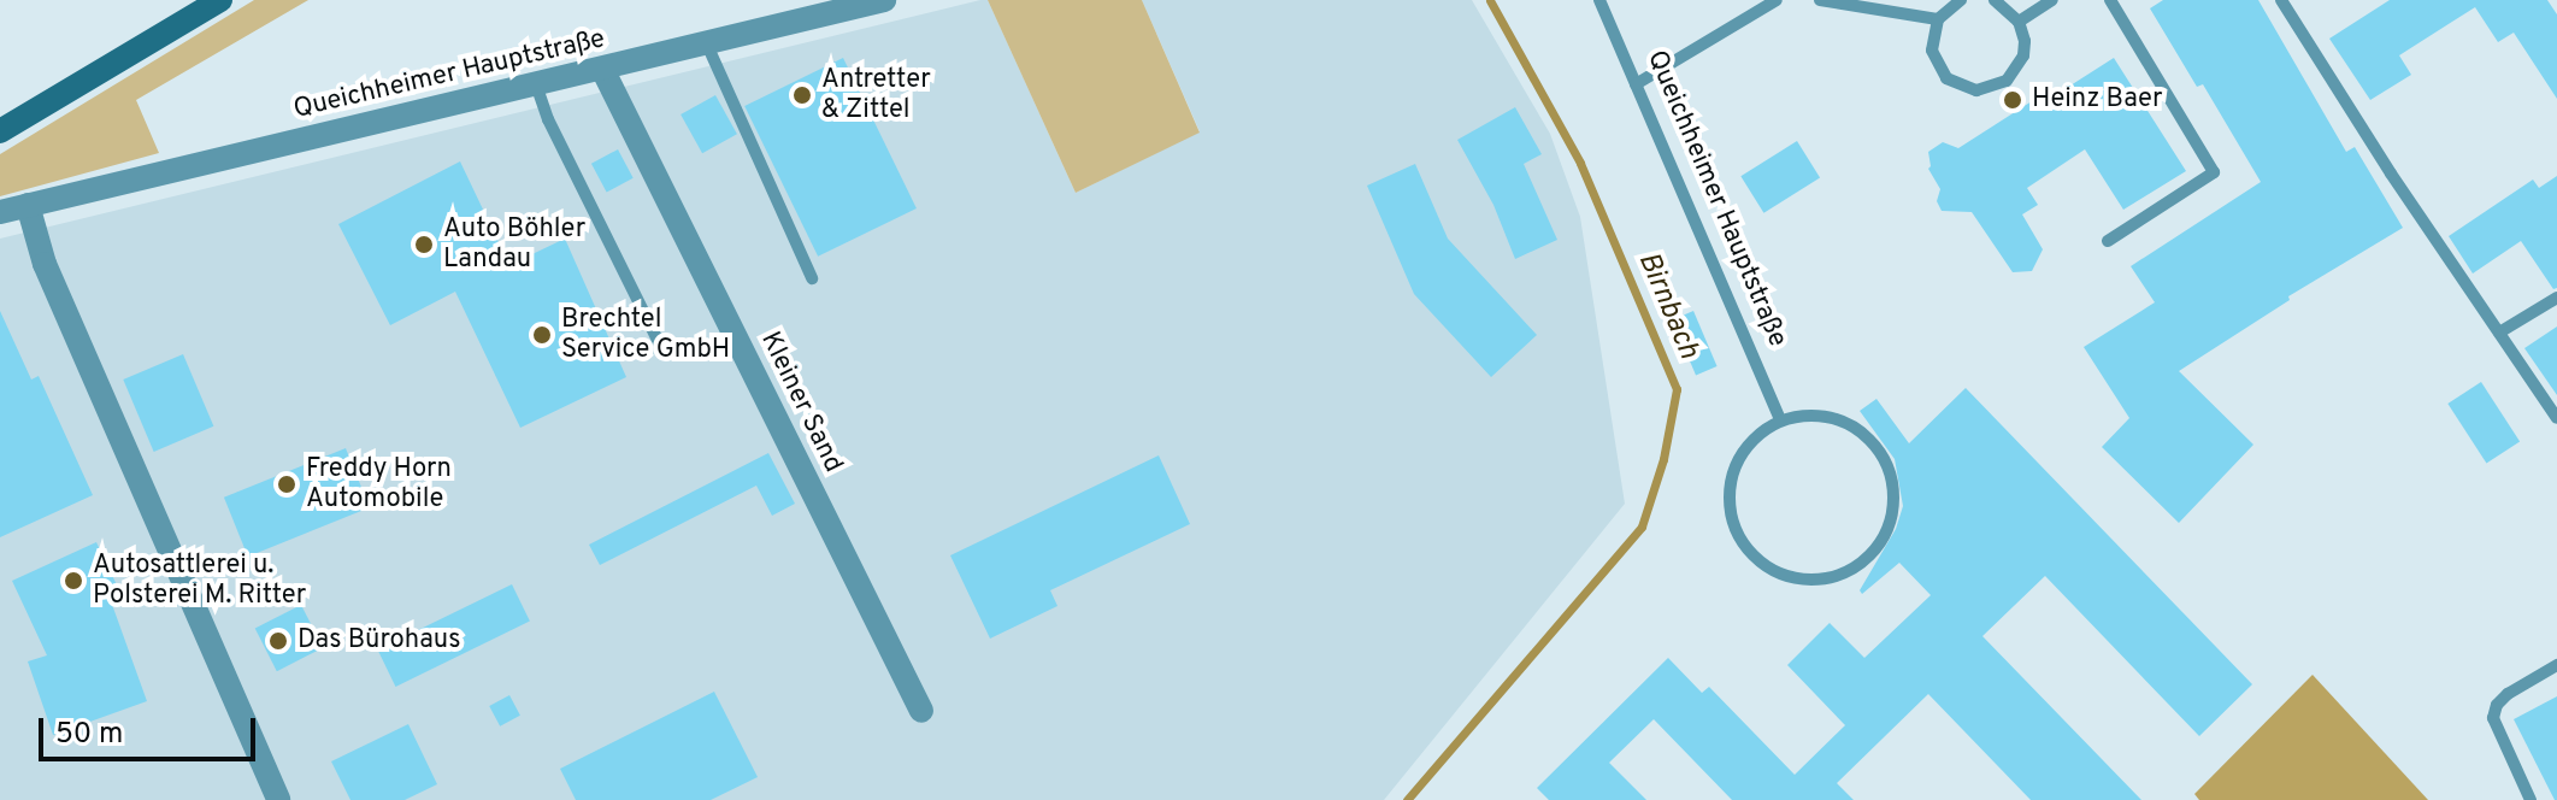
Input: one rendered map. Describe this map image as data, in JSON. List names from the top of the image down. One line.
{"streets":{"street":["Queichheimer Hauptstraße","Kleiner Sand"]},"crossings":[["Queichheimer Hauptstraße","Kleiner Sand"]],"water":["Birnbach"],"places":["Antretter & Zittel","Heinz Baer","Auto Böhler Landau","Brechtel Service GmbH","Freddy Horn Automobile","Autosattlerei u. Polsterei M. Ritter","Das Bürohaus"],"scale_bar":"50 m"}
